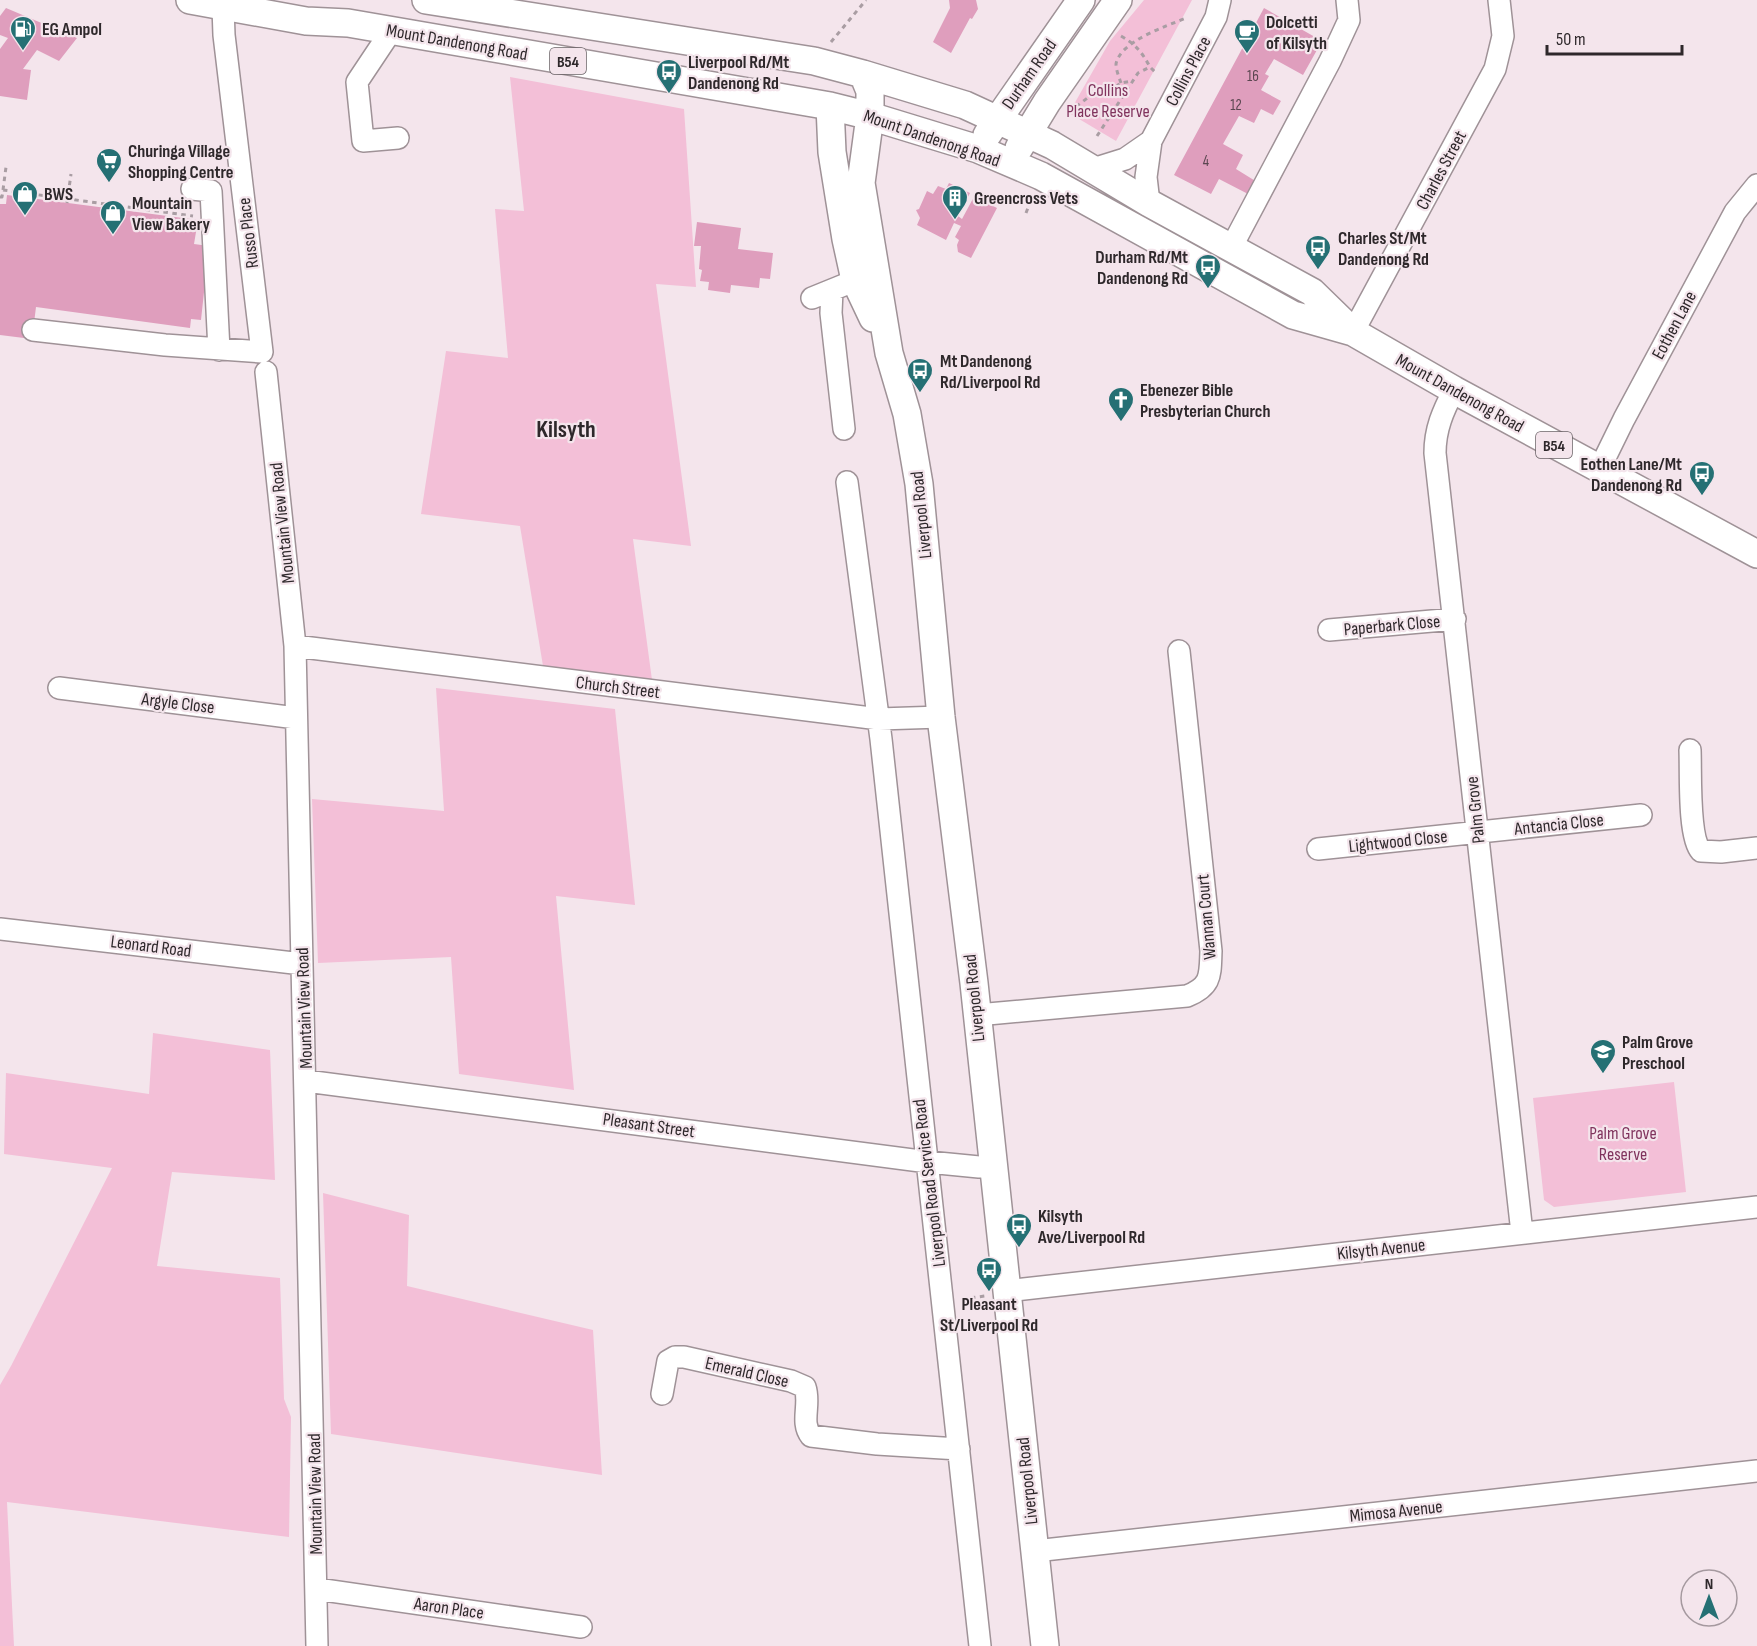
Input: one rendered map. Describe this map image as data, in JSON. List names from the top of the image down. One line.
{"streets":{"main road":["Mount Dandenong Road","B54","Durham Road","Liverpool Road"],"street":["Collins Place","Charles Street","Russo Place","Eothen Lane","Mountain View Road","Paperbark Close","Church Street","Argyle Close","Palm Grove","Antancia Close","Lightwood Close","Wannan Court","Leonard Road","Pleasant Street","Liverpool Road Service Road","Kilsyth Avenue","Emerald Close","Mimosa Avenue","Aaron Place"]},"crossings":[["Mount Dandenong Road","Durham Road"],["Mount Dandenong Road","Charles Street"],["Mount Dandenong Road","Russo Place"],["Mount Dandenong Road","Eothen Lane"],["Mount Dandenong Road","Liverpool Road"],["Mount Dandenong Road","Palm Grove"],["Russo Place","Mountain View Road"],["Liverpool Road","Church Street"],["Liverpool Road","Wannan Court"],["Liverpool Road","Pleasant Street"],["Liverpool Road","Kilsyth Avenue"],["Liverpool Road","Mimosa Avenue"],["Mountain View Road","Church Street"],["Mountain View Road","Argyle Close"],["Mountain View Road","Leonard Road"],["Mountain View Road","Pleasant Street"],["Mountain View Road","Aaron Place"],["Paperbark Close","Palm Grove"],["Church Street","Liverpool Road Service Road"],["Palm Grove","Antancia Close"],["Palm Grove","Lightwood Close"],["Palm Grove","Kilsyth Avenue"],["Antancia Close","Lightwood Close"],["Pleasant Street","Liverpool Road Service Road"],["Liverpool Road Service Road","Emerald Close"]],"districts":["Kilsyth"],"parks":["Collins Place Reserve","Palm Grove Reserve"],"places":{"fuel station":["EG Ampol"],"cafe":["Dolcetti of Kilsyth"],"bus stop":["Liverpool Rd/Mt Dandenong Rd","Charles St/Mt Dandenong Rd","Durham Rd/Mt Dandenong Rd","Mt Dandenong Rd/Liverpool Rd","Eothen Lane/Mt Dandenong Rd","Kilsyth Ave/Liverpool Rd","Pleasant St/Liverpool Rd"],"supermarket":["Churinga Village Shopping Centre"],"shop":["BWS","Mountain View Bakery"],"building":["Greencross Vets"],"church":["Ebenezer Bible Presbyterian Church"],"school or university":["Palm Grove Preschool"]},"house_numbers":["16","12","4"],"scale_bar":"50 m","north":"top"}
